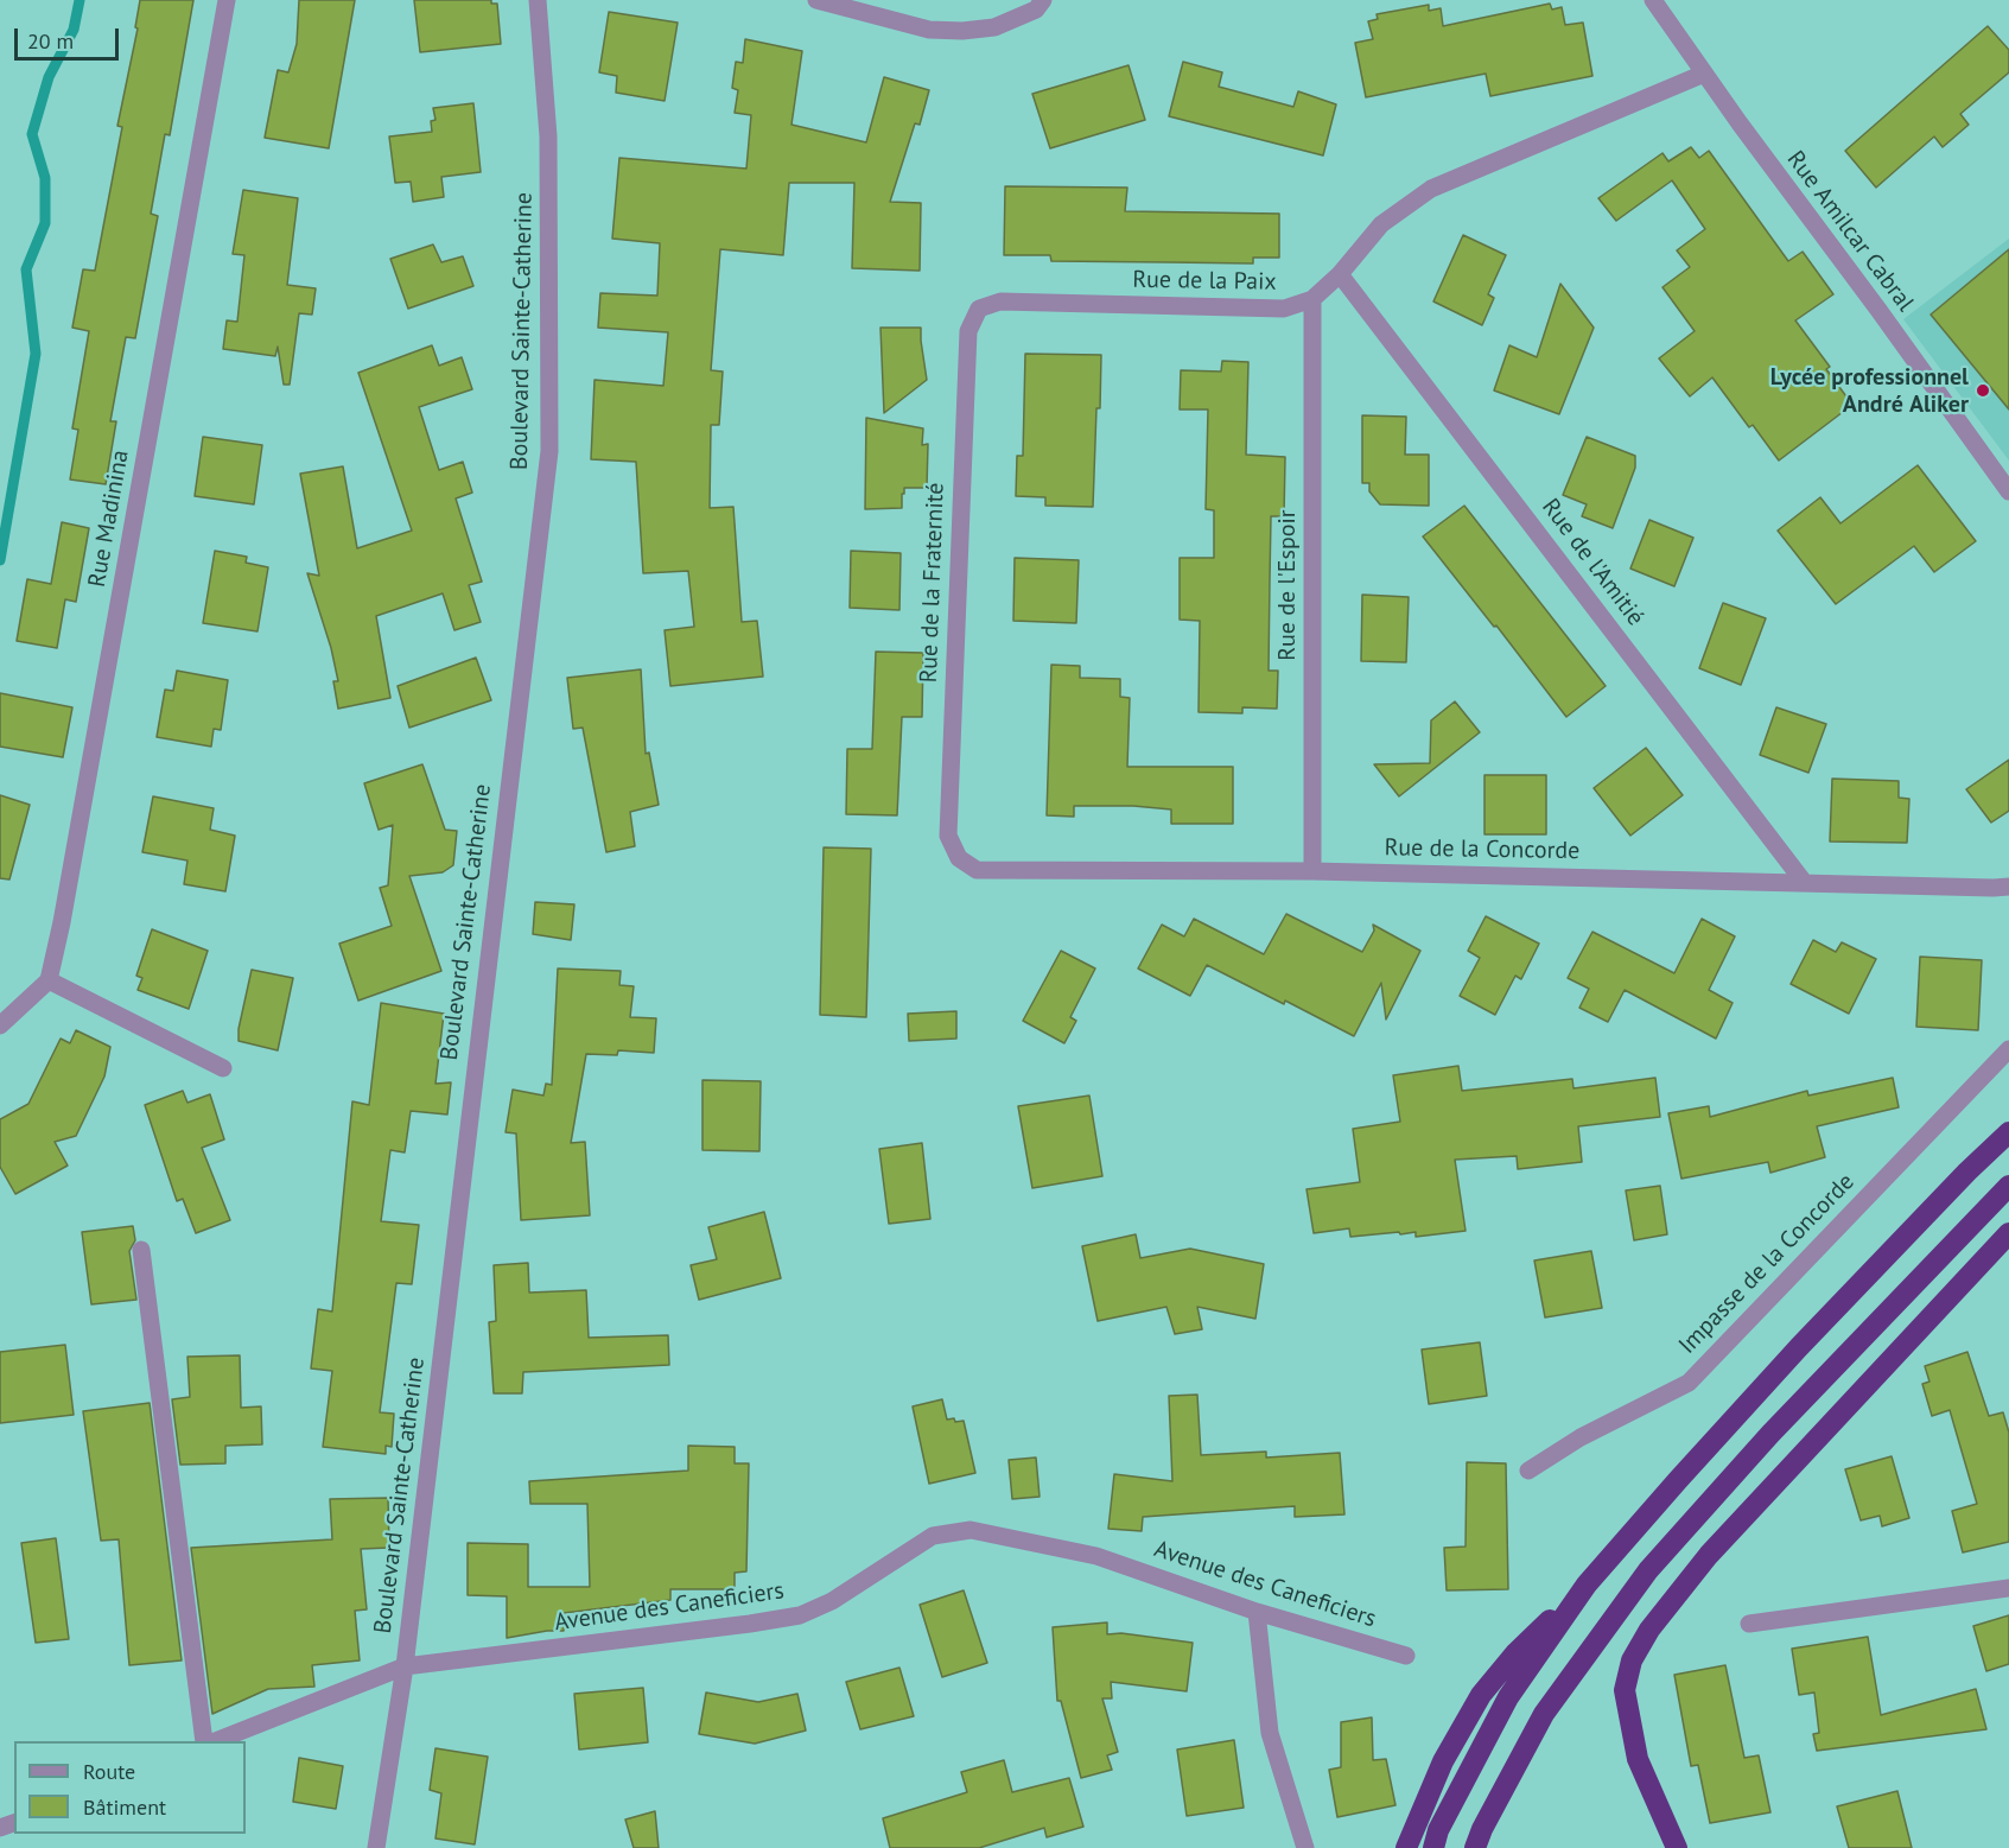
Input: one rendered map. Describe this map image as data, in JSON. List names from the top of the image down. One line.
{"streets":{"street":["Rue Amilcar Cabral","Rue de la Paix","Boulevard Sainte-Catherine","Rue Madinina","Rue de l'Amitié","Rue de la Fraternité","Rue de l'Espoir","Rue de la Concorde","Impasse de la Concorde","Avenue des Caneficiers"]},"crossings":[["Rue Amilcar Cabral","Rue de la Paix"],["Rue de la Paix","Rue de l'Amitié"],["Rue de la Paix","Rue de la Fraternité"],["Rue de la Paix","Rue de l'Espoir"],["Boulevard Sainte-Catherine","Avenue des Caneficiers"],["Rue de l'Amitié","Rue de la Concorde"],["Rue de la Fraternité","Rue de la Concorde"],["Rue de l'Espoir","Rue de la Concorde"]],"places":["Lycée professionnel André Aliker"],"legend":["Route","Bâtiment"],"scale_bar":"20 m"}
